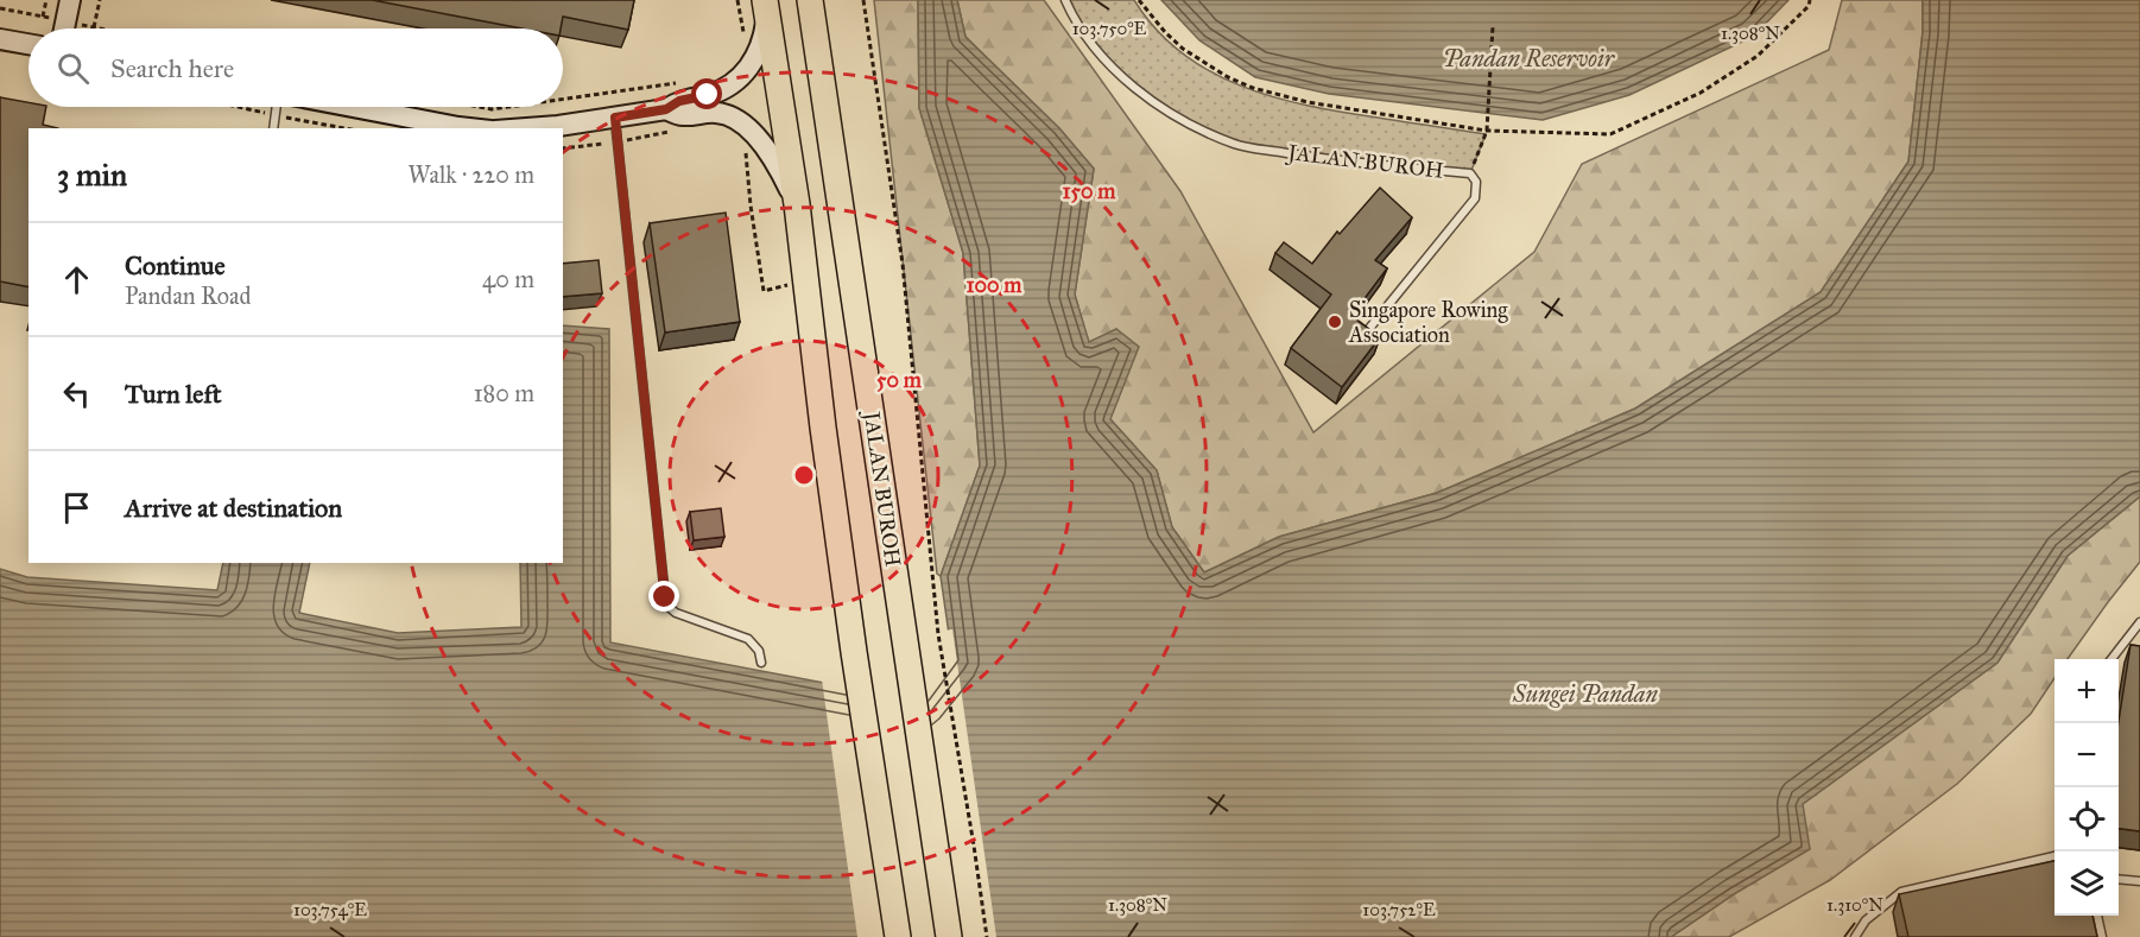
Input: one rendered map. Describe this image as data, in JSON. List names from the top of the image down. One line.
{"streets":{"highway":["JALAN BUROH"]},"water":["Pandan Reservoir","Sungei Pandan"],"places":["Singapore Rowing Association"],"page":{"search":"Search here","heading":["3 min","Walk · 220 m"],"list":[["Continue","Pandan Road","40 m"],["Turn left","180 m"],"Arrive at destination"],"map_buttons":["+","−"]},"coordinates":["103.750°E","1.308°N","1.310°N","103.754°E","103.752°E"],"rings":["150 m","100 m","50 m"]}
